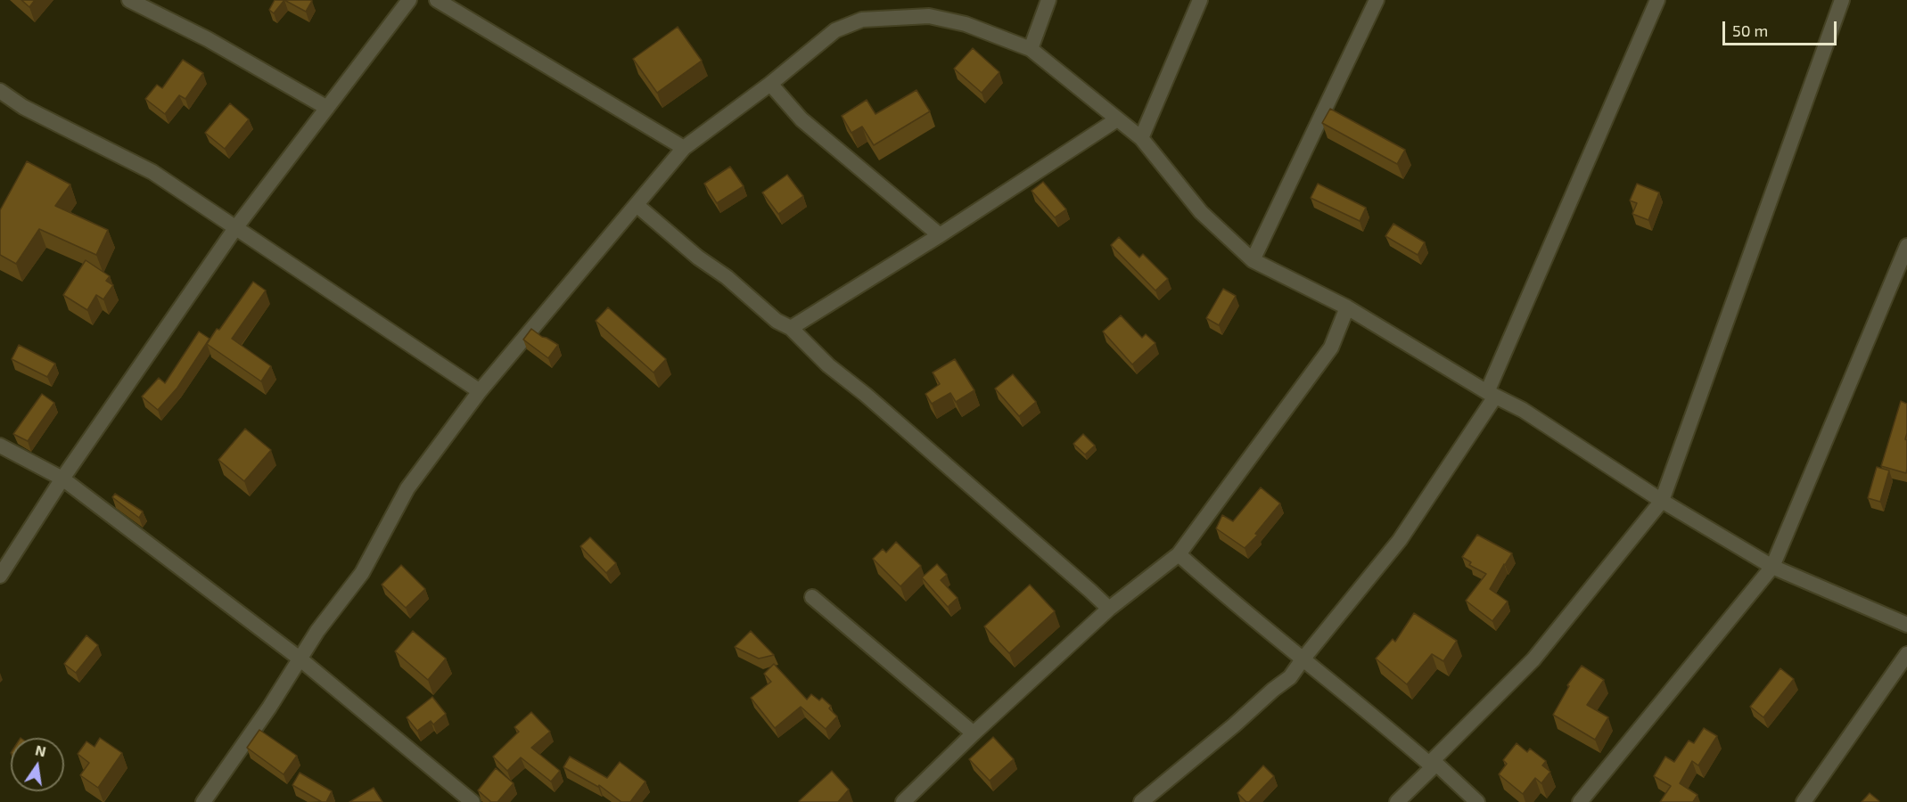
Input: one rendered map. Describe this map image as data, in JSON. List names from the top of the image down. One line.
{"scale_bar":"50 m","north":"top"}
